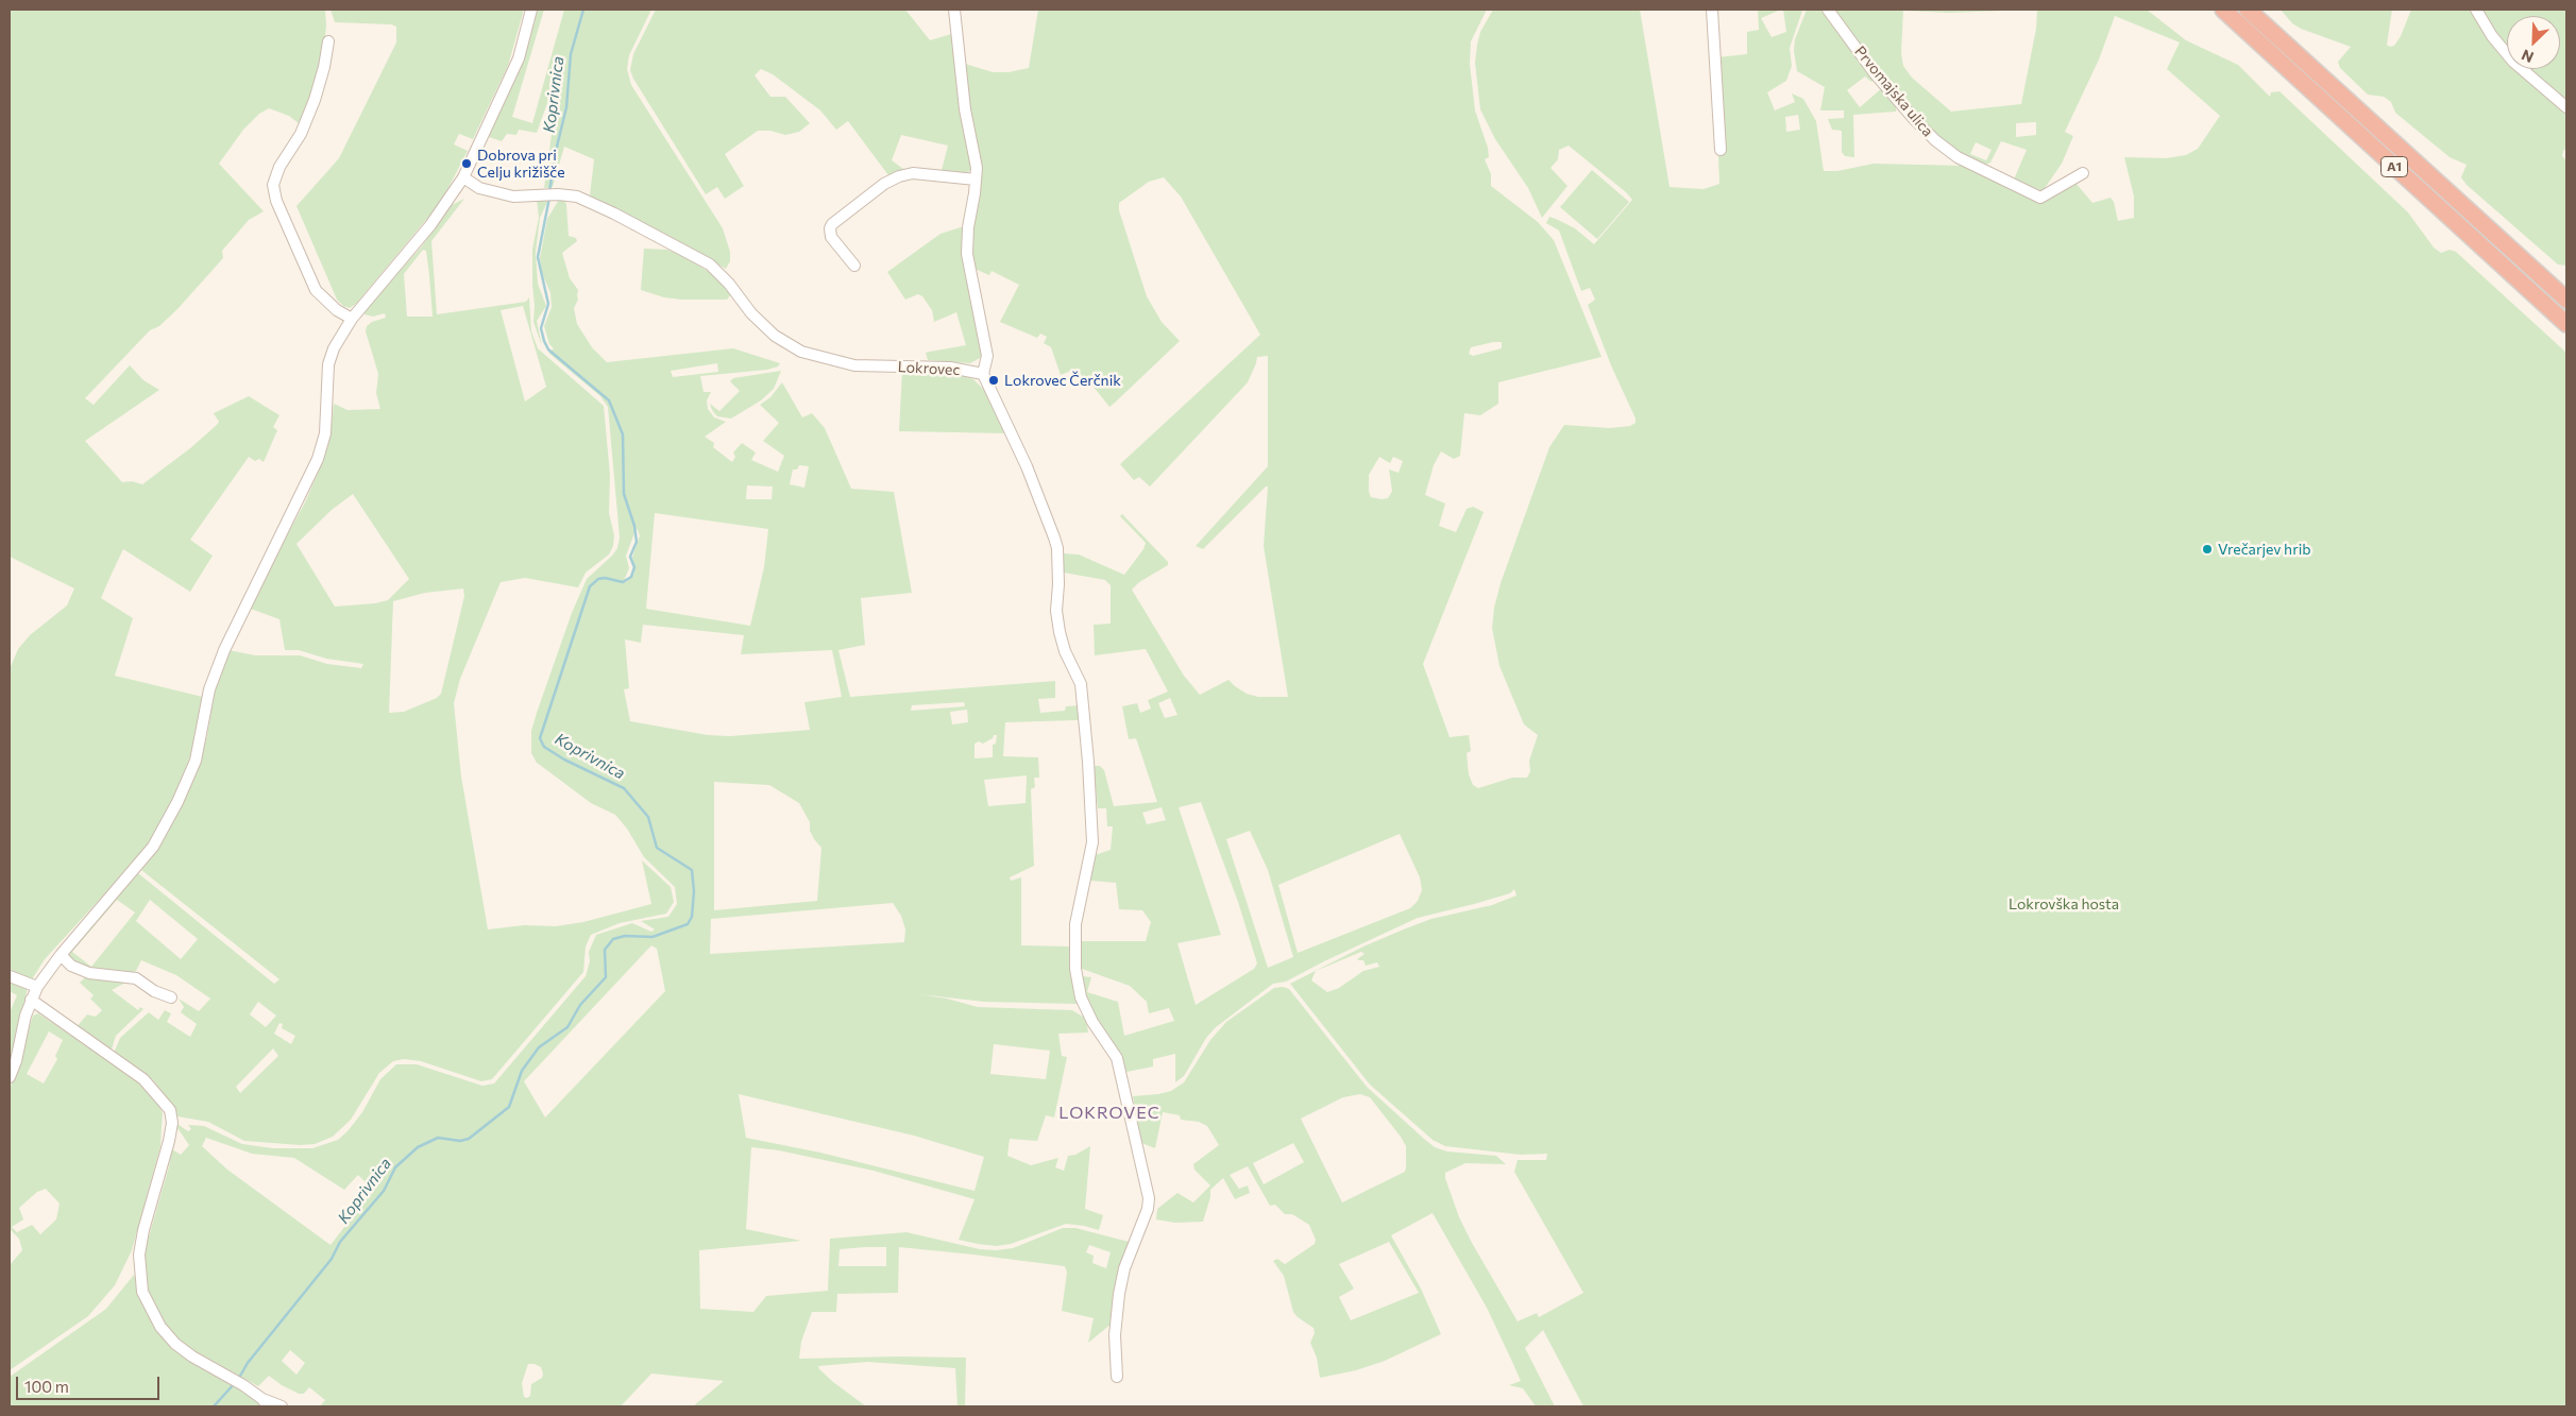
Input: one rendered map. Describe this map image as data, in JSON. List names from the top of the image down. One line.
{"streets":{"highway":["A1"],"street":["Prvomajska ulica","Lokrovec"]},"districts":["LOKROVEC"],"water":["Koprivnica"],"parks":["Lokrovška hosta"],"places":["Dobrova pri Celju križišče","Lokrovec Čerčnik","Vrečarjev hrib"],"scale_bar":"100 m","north":"bottom left"}
